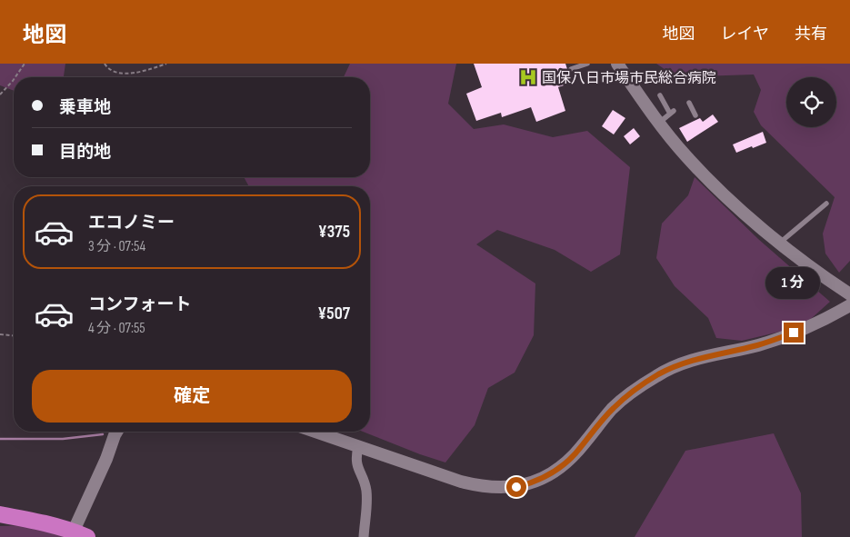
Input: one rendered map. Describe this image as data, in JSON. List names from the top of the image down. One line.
{"places":{"hospital":["国保八日市場市民総合病院"]},"page":{"header":"地図","nav":["地図","レイヤ","共有"],"banner":["乗車地","目的地"],"list":[{"name":"エコノミー","note":"3 分 · 07:54","value":"¥375"},{"name":"コンフォート","note":"4 分 · 07:55","value":"¥507"}],"bubble":"1 分","buttons":"確定"}}
